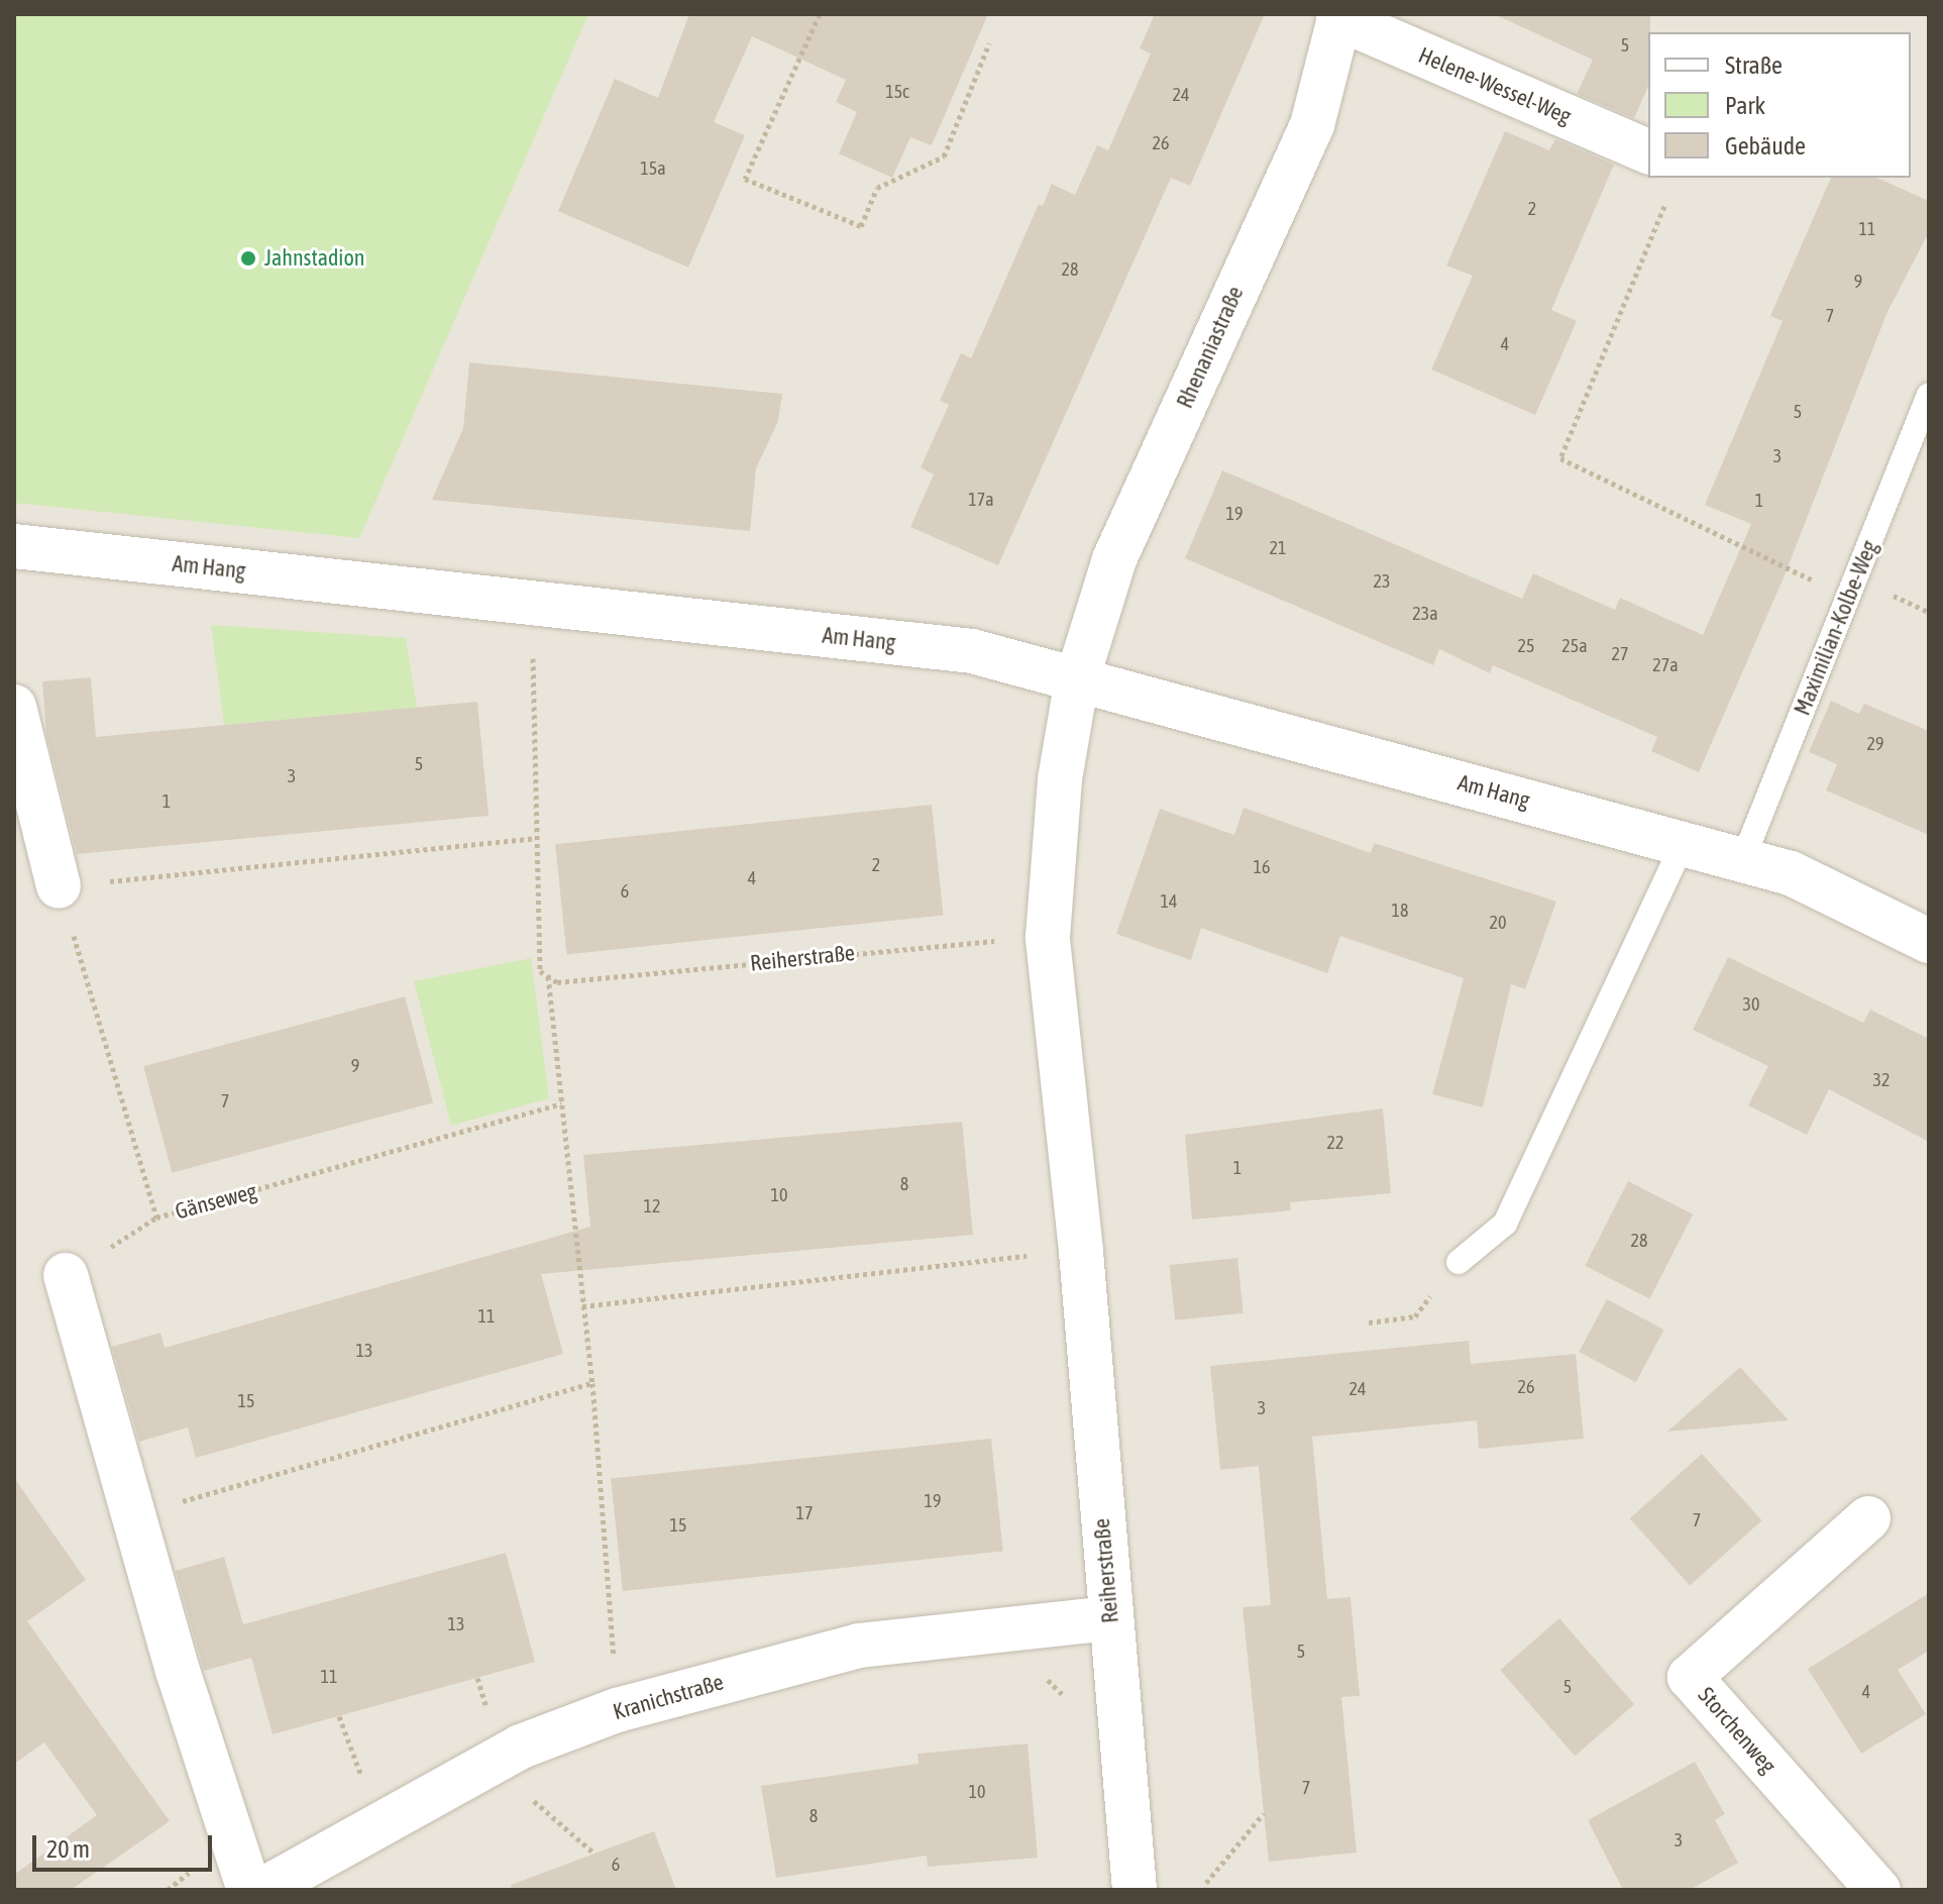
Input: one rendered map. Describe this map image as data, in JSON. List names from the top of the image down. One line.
{"streets":{"street":["Helene-Wessel-Weg","Rhenaniastraße","Am Hang","Reiherstraße","Kranichstraße","Storchenweg"],"lane":["Maximilian-Kolbe-Weg"],"path":["Gänseweg"]},"crossings":[["Helene-Wessel-Weg","Rhenaniastraße"],["Rhenaniastraße","Am Hang"],["Rhenaniastraße","Reiherstraße"],["Am Hang","Maximilian-Kolbe-Weg"],["Am Hang","Reiherstraße"],["Reiherstraße","Kranichstraße"]],"places":["Jahnstadion"],"house_numbers":["5","15c","24","26","15a","2","11","28","9","7","4","5","3","17a","1","19","21","23","23a","25","25a","27","27a","29","5","3","1","2","16","4","6","14","18","20","30","9","32","7","22","1","8","10","12","28","11","13","26","24","15","3","19","17","7","15","13","5","11","5","4","7","10","8","3","6"],"legend":["Straße","Park","Gebäude"],"scale_bar":"20 m"}
